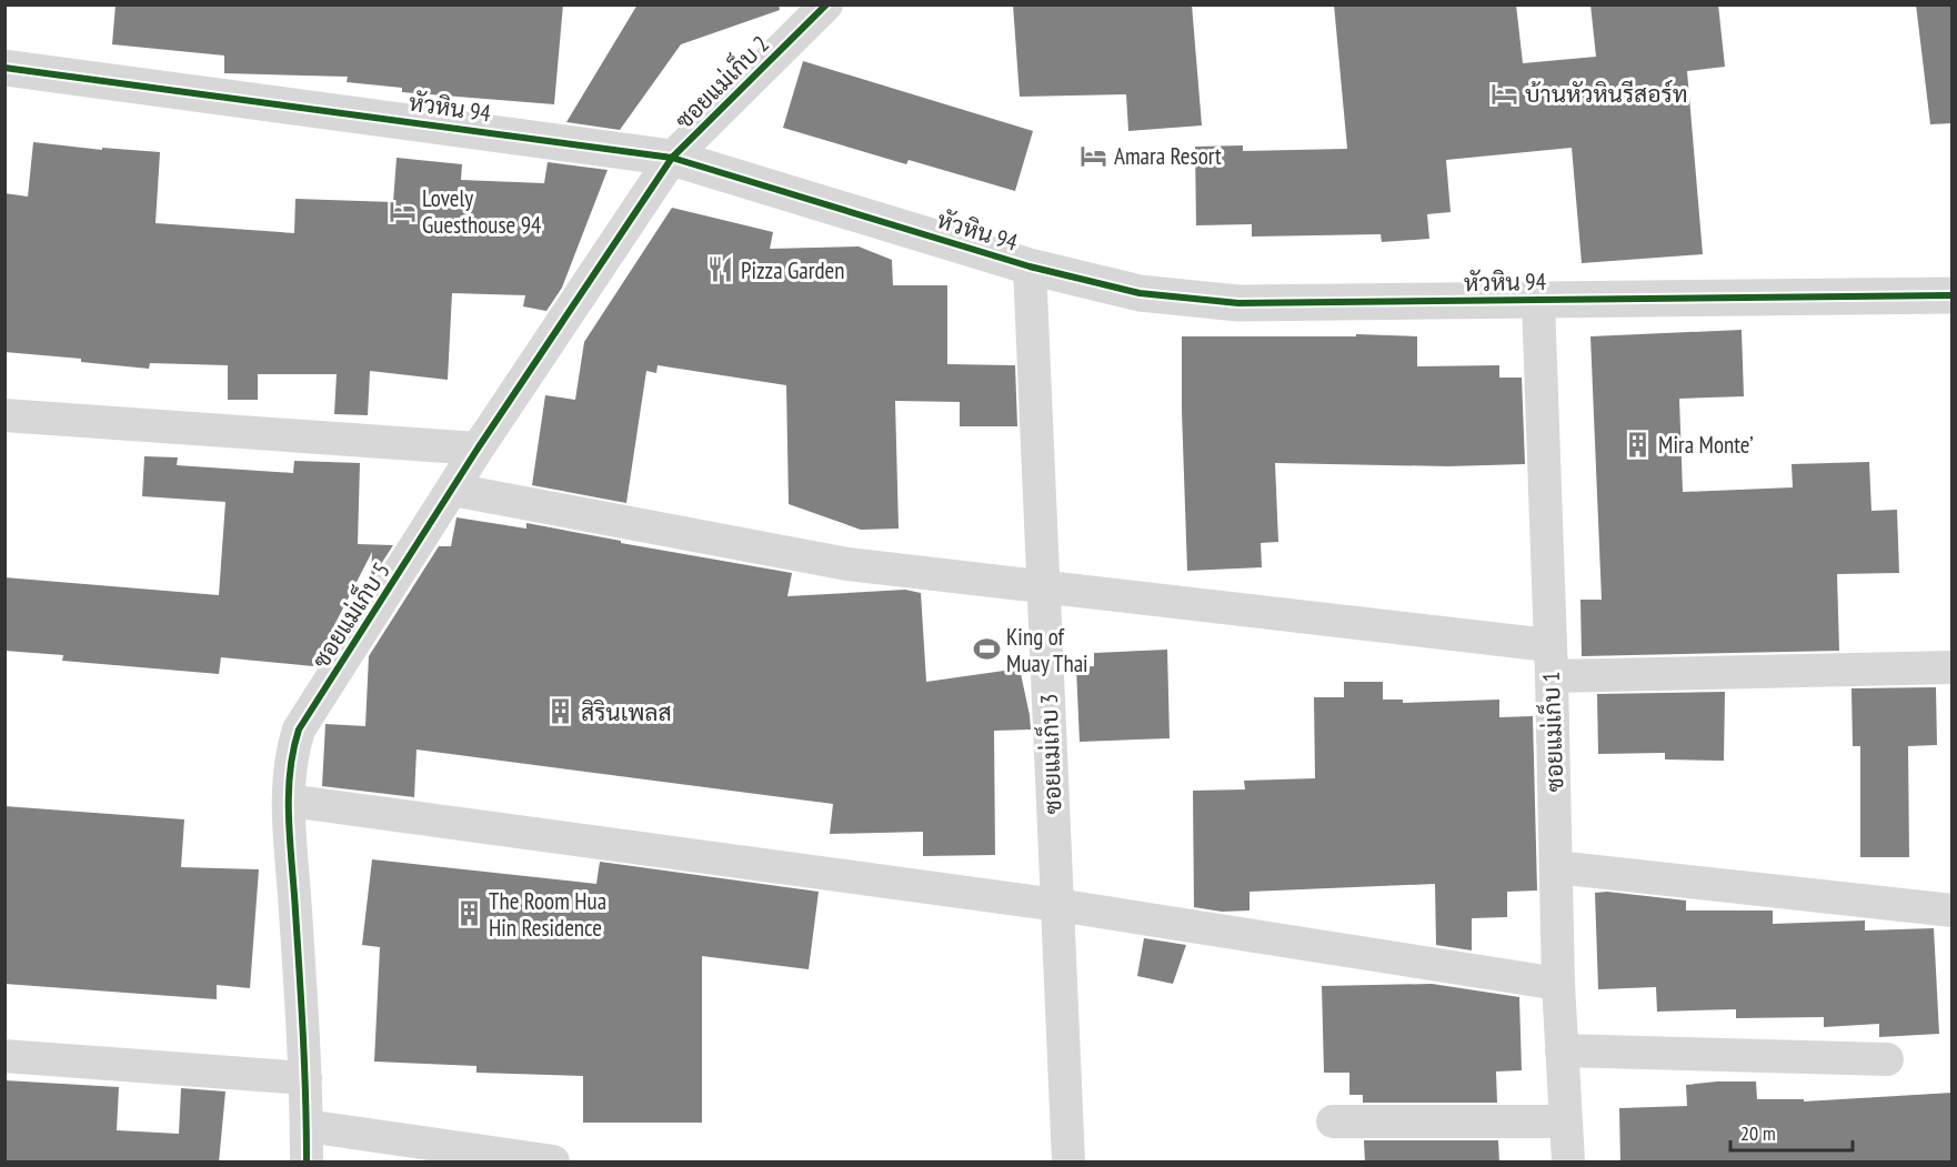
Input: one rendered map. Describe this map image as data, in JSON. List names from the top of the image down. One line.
{"streets":{"street":["ซอยแม่เก็บ 2","หัวหิน 94","ซอยแม่เก็บ 5","ซอยแม่เก็บ 1","ซอยแม่เก็บ 3"]},"crossings":[["ซอยแม่เก็บ 2","หัวหิน 94"],["ซอยแม่เก็บ 2","ซอยแม่เก็บ 5"],["หัวหิน 94","ซอยแม่เก็บ 5"],["หัวหิน 94","ซอยแม่เก็บ 1"],["หัวหิน 94","ซอยแม่เก็บ 3"]],"places":{"hotel":["บ้านหัวหินรีสอร์ท","Amara Resort","Lovely Guesthouse 94"],"restaurant":["Pizza Garden"],"building":["Mira Monte’","สิรินเพลส","The Room Hua Hin Residence"],"sports":["King of Muay Thai"]},"scale_bar":"20 m"}
